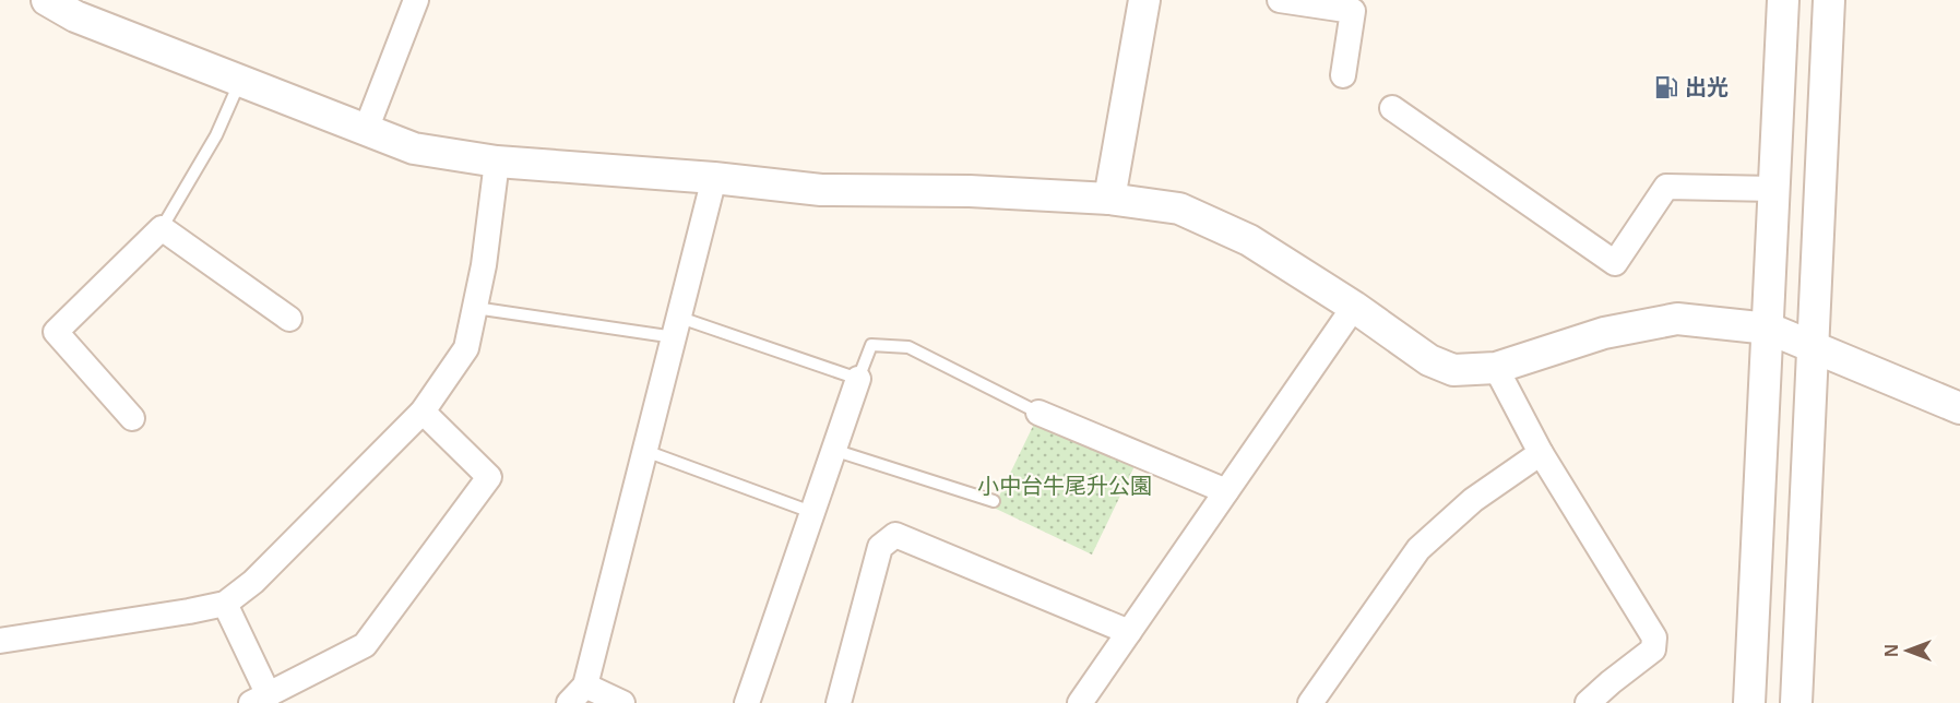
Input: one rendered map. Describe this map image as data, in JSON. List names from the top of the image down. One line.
{"parks":["小中台牛尾升公園"],"places":{"fuel station":["出光"]},"north":"left"}
